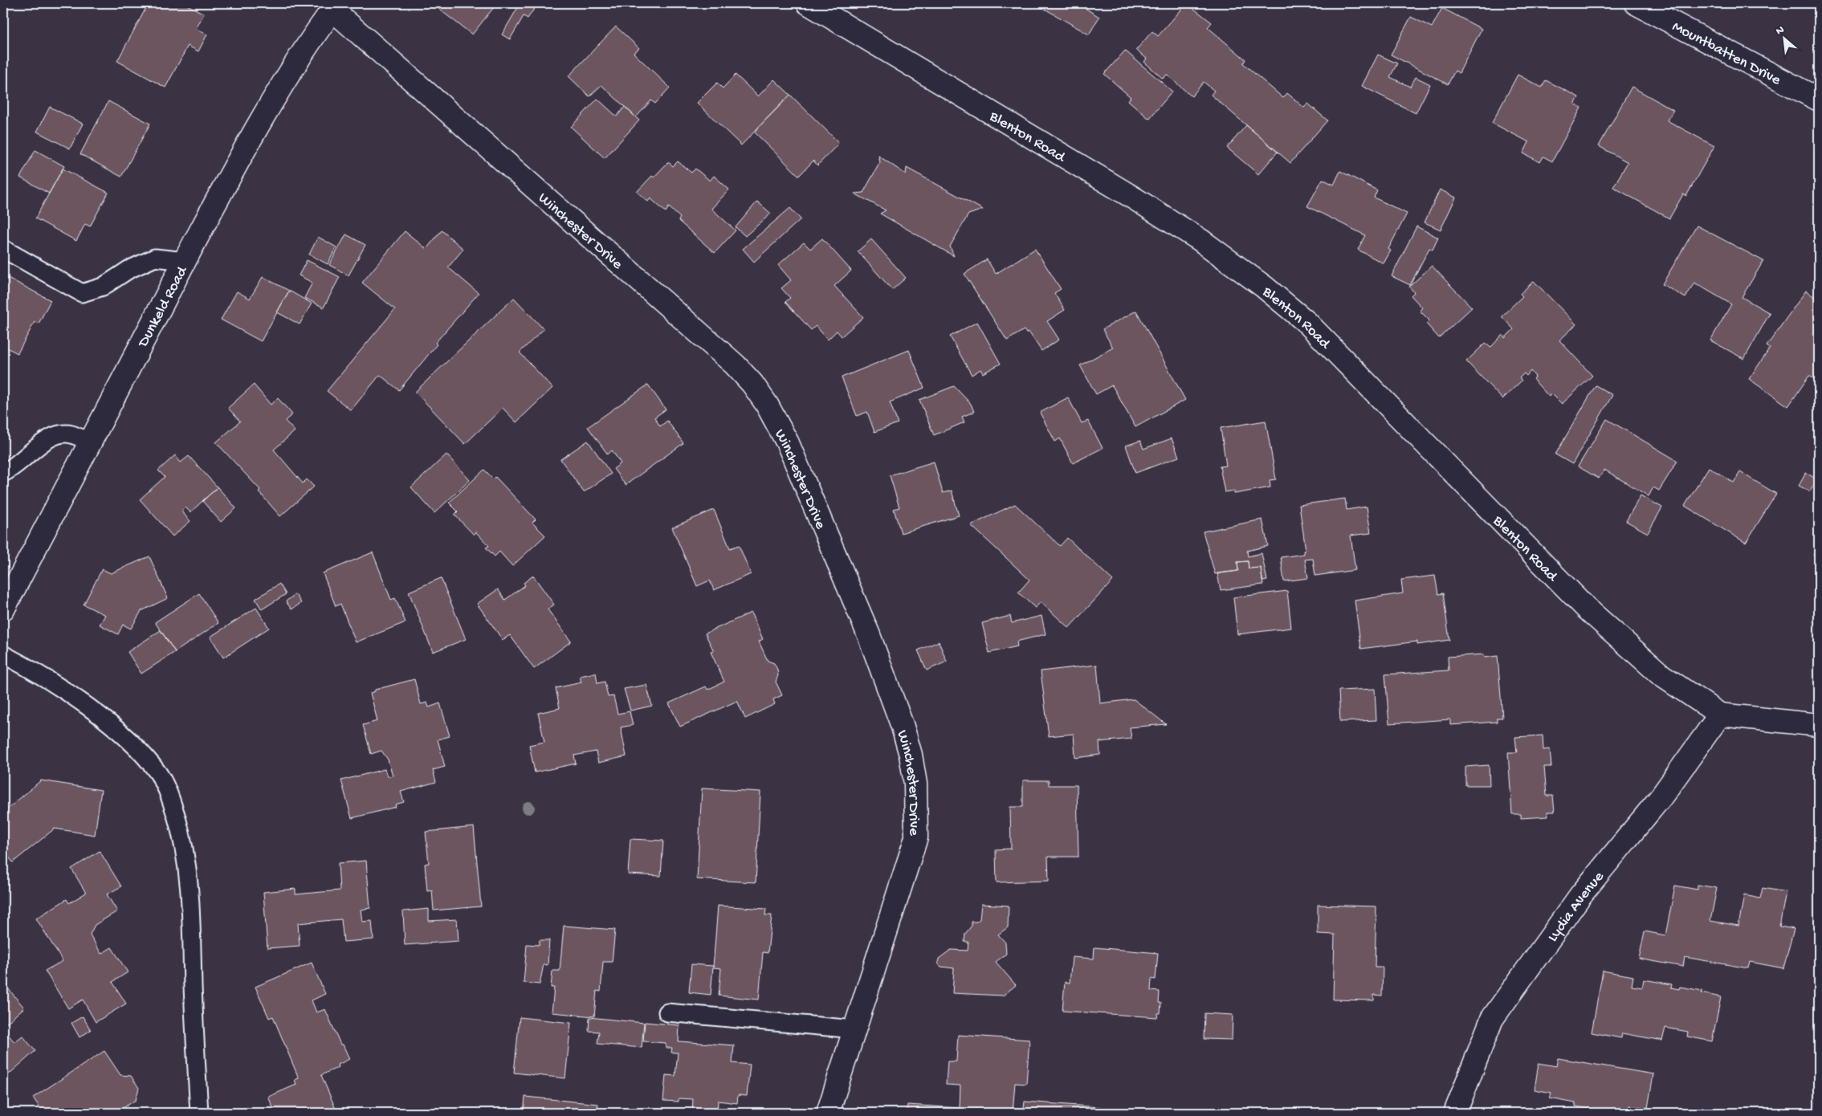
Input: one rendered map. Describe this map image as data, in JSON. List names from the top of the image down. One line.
{"streets":{"street":["Mountbatten Drive","Blenton Road","Winchester Drive","Dunkeld Road","Lydia Avenue"]},"crossings":[["Blenton Road","Lydia Avenue"],["Winchester Drive","Dunkeld Road"]],"north":"top left"}
